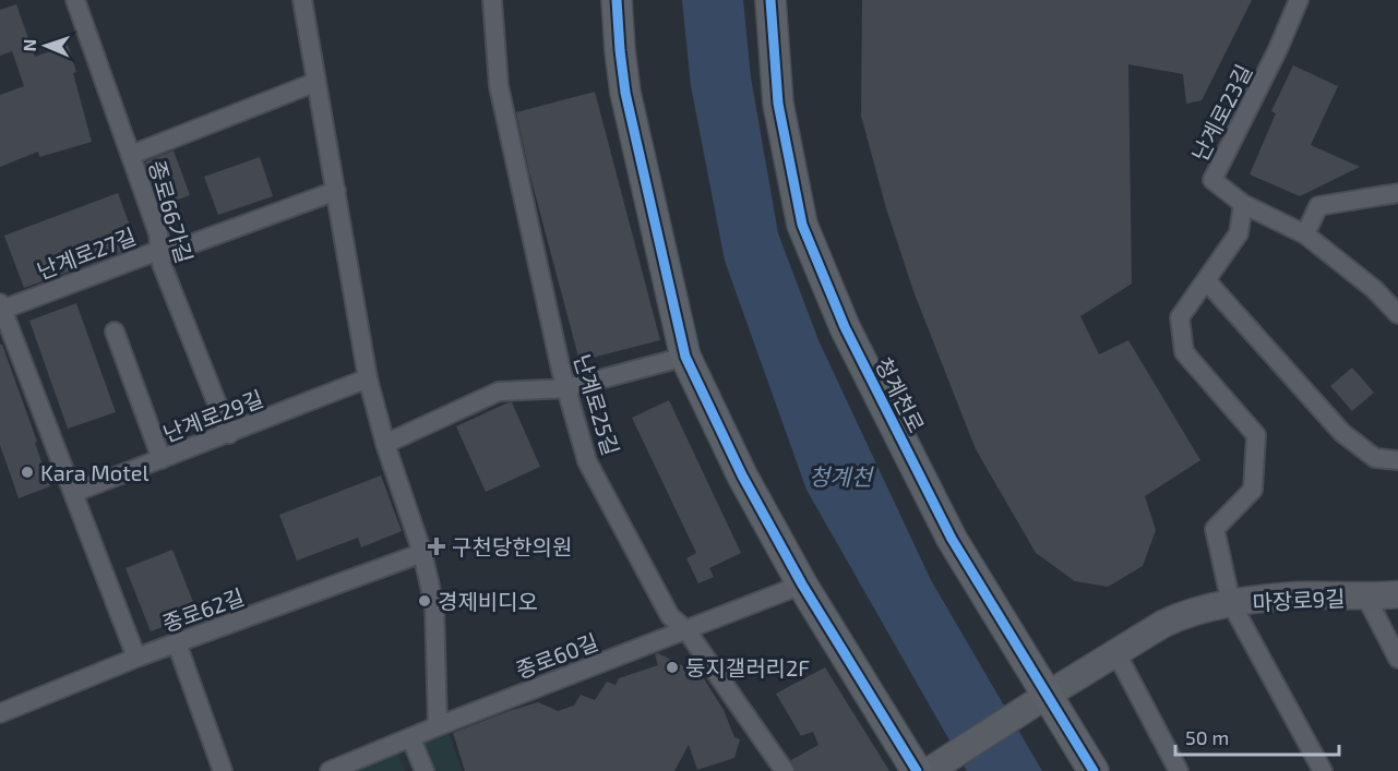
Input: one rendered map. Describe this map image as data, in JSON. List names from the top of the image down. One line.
{"streets":{"main road":["청계천로"],"street":["난계로23길","종로66가길","난계로27길","난계로25길","난계로29길","마장로9길","종로62길","종로60길"]},"crossings":[["종로66가길","난계로27길"],["종로66가길","난계로29길"],["청계천로","마장로9길"],["난계로25길","종로60길"]],"water":["청계천"],"places":{"other":["Kara Motel","경제비디오","둥지갤러리2F"],"health":["구천당한의원"]},"scale_bar":"50 m","north":"left"}
